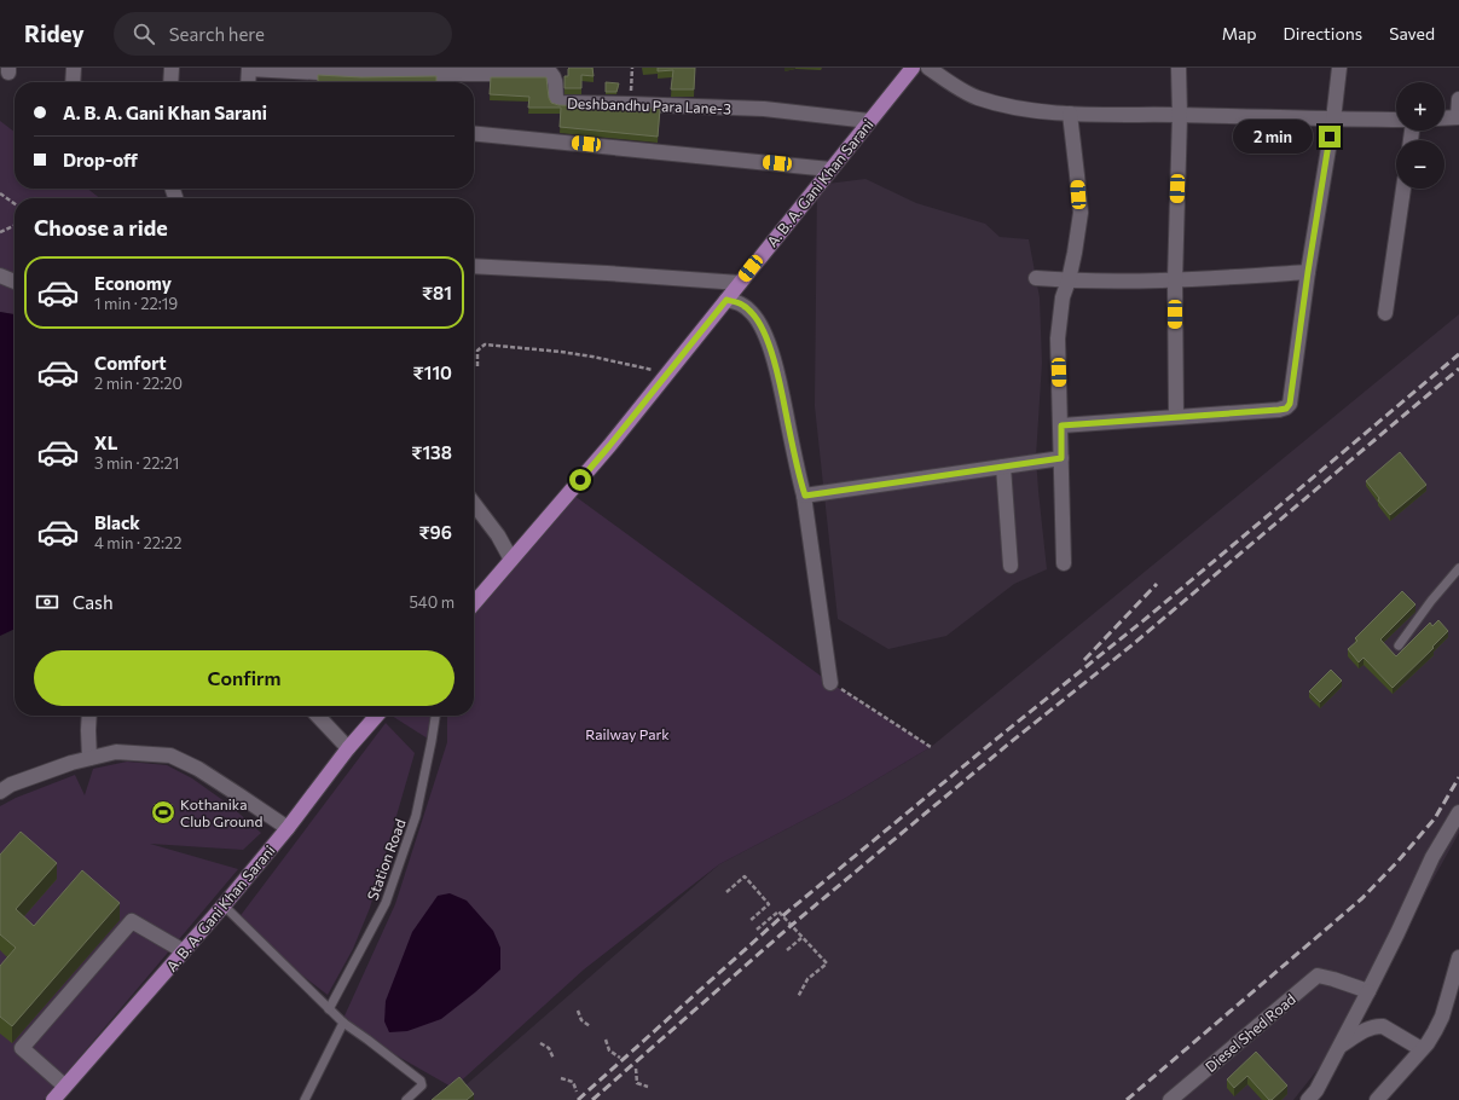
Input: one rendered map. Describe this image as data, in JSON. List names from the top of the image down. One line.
{"streets":{"main road":["A. B. A. Gani Khan Sarani"],"street":["Deshbandhu Para Lane-3","Diesel Shed Road"],"lane":["Station Road"]},"crossings":[["Deshbandhu Para Lane-3","A. B. A. Gani Khan Sarani"]],"parks":["Railway Park"],"places":{"sports":["Kothanika Club Ground"]},"page":{"header":"Ridey","search":"Search here","nav":["Map","Directions","Saved"],"map_buttons":["+","−"],"banner":["A. B. A. Gani Khan Sarani","Drop-off"],"bubble":"2 min","heading":"Choose a ride","list":[{"name":"Economy","note":"1 min · 22:19","value":"₹81"},{"name":"Comfort","note":"2 min · 22:20","value":"₹110"},{"name":"XL","note":"3 min · 22:21","value":"₹138"},{"name":"Black","note":"4 min · 22:22","value":"₹96"}],"pay":["Cash","540 m"],"buttons":"Confirm"}}
